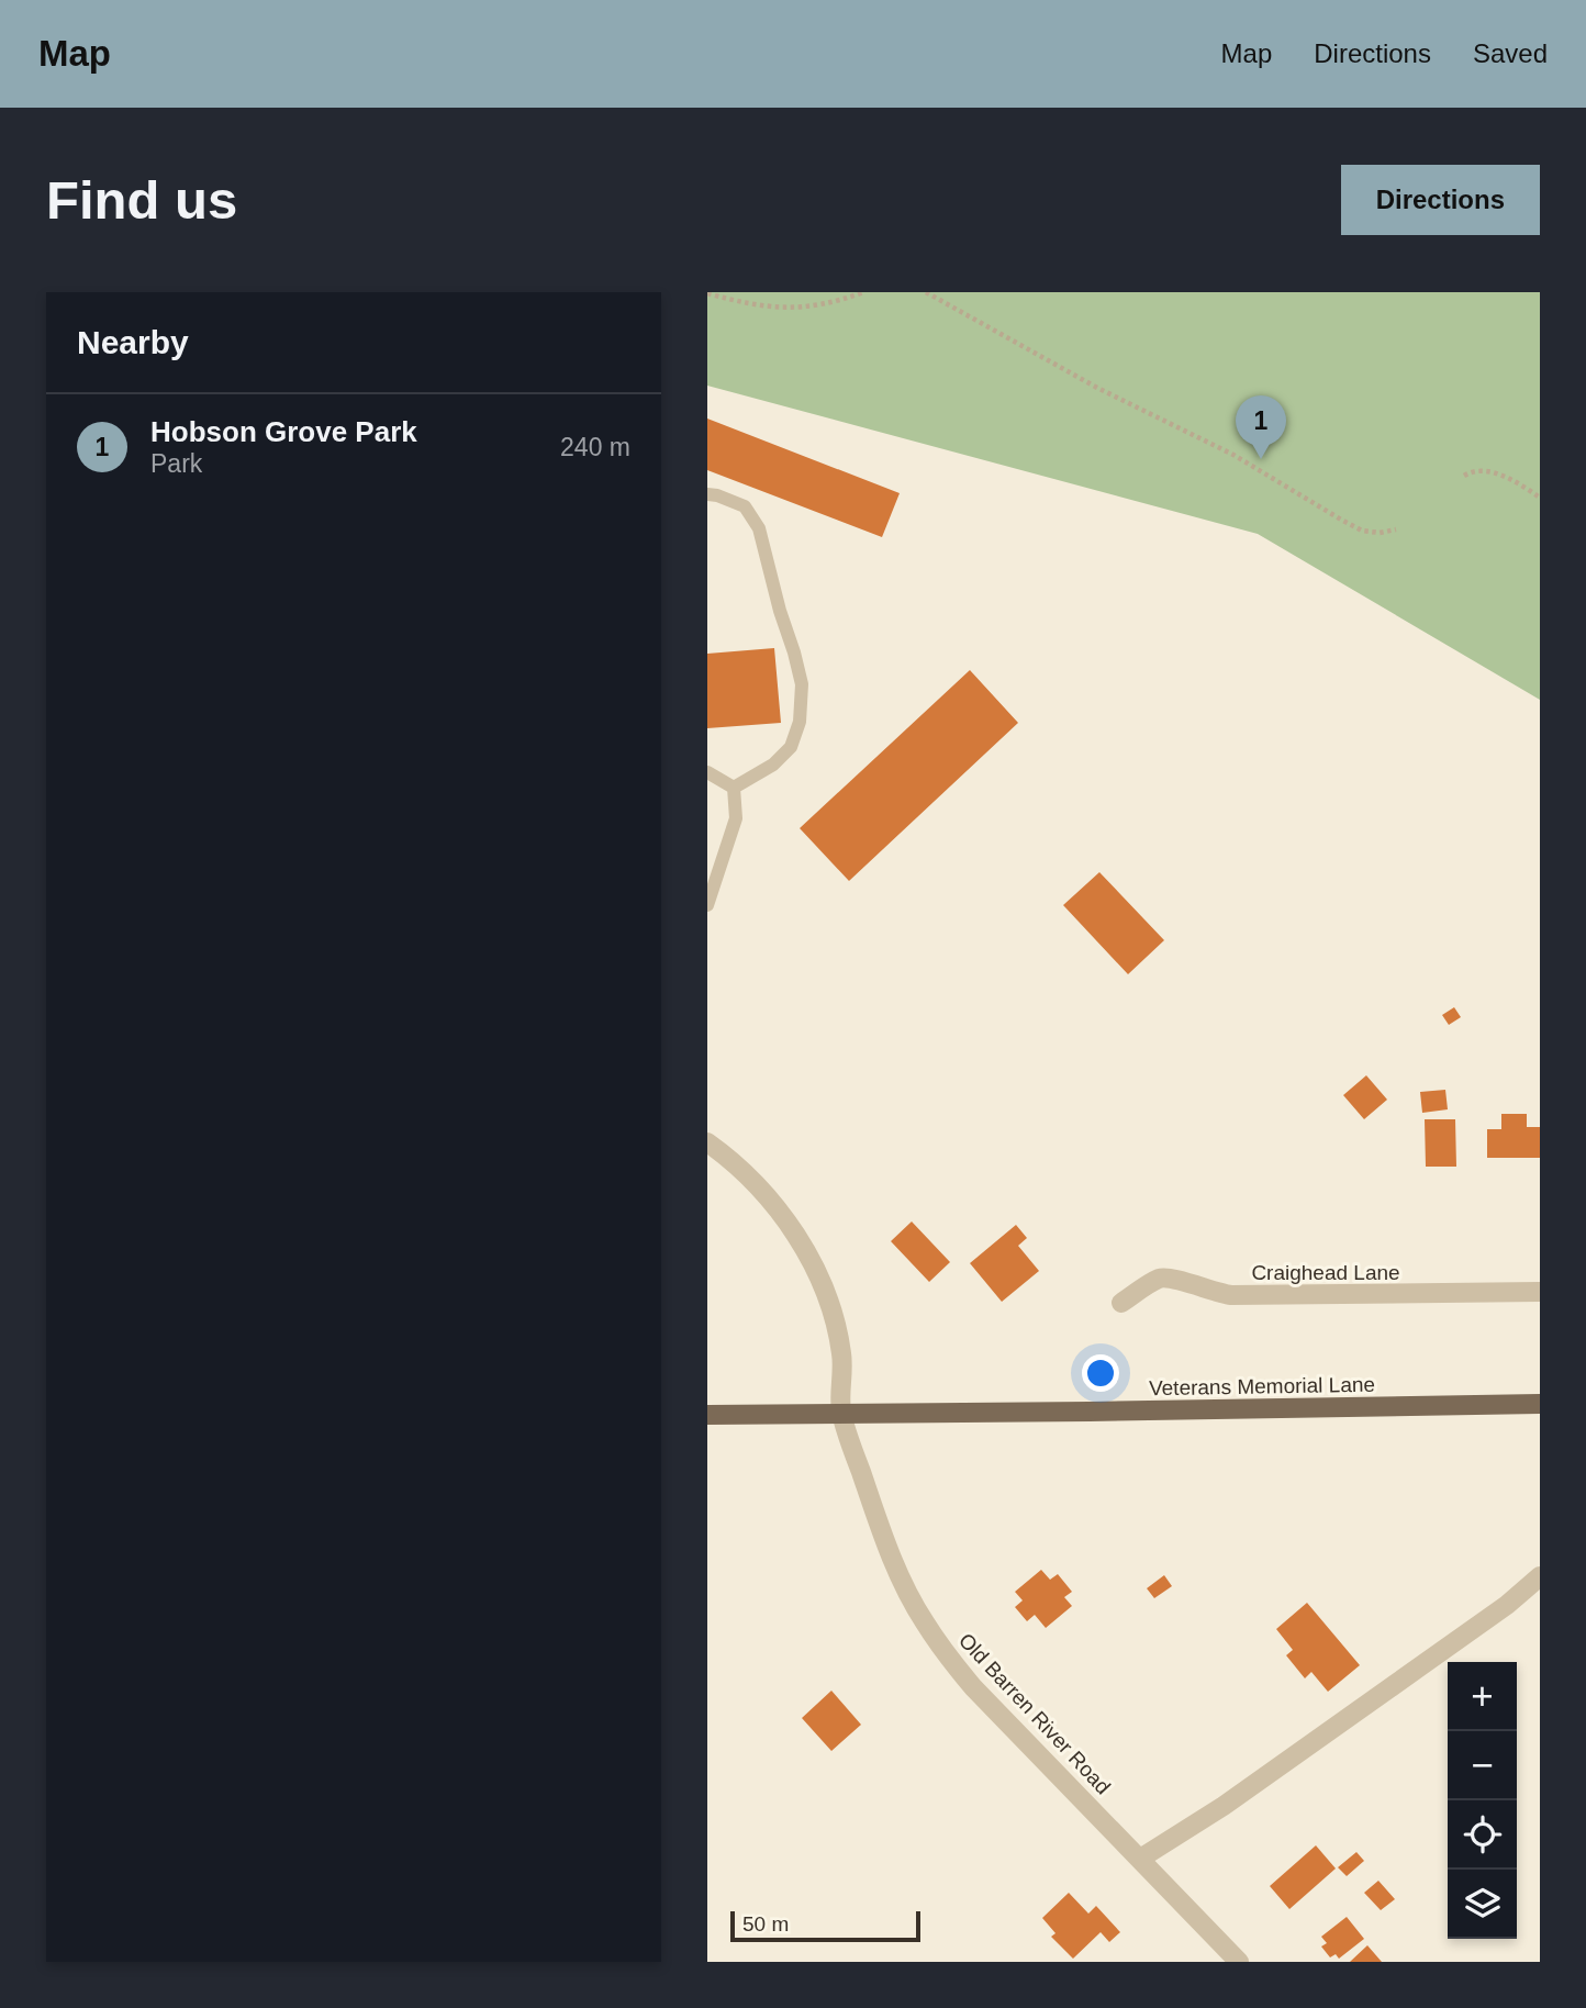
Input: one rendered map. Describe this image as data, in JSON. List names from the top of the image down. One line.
{"streets":{"main road":["Veterans Memorial Lane"],"street":["Craighead Lane","Old Barren River Road"]},"crossings":[["Veterans Memorial Lane","Old Barren River Road"]],"scale_bar":"50 m","page":{"header":"Map","nav":["Map","Directions","Saved"],"buttons":"Directions","title":"Find us","heading":"Nearby","list":[{"mark":"1","name":"Hobson Grove Park","note":"Park","value":"240 m"}],"pins":"1","map_buttons":["+","−"],"scale":"50 m"}}
